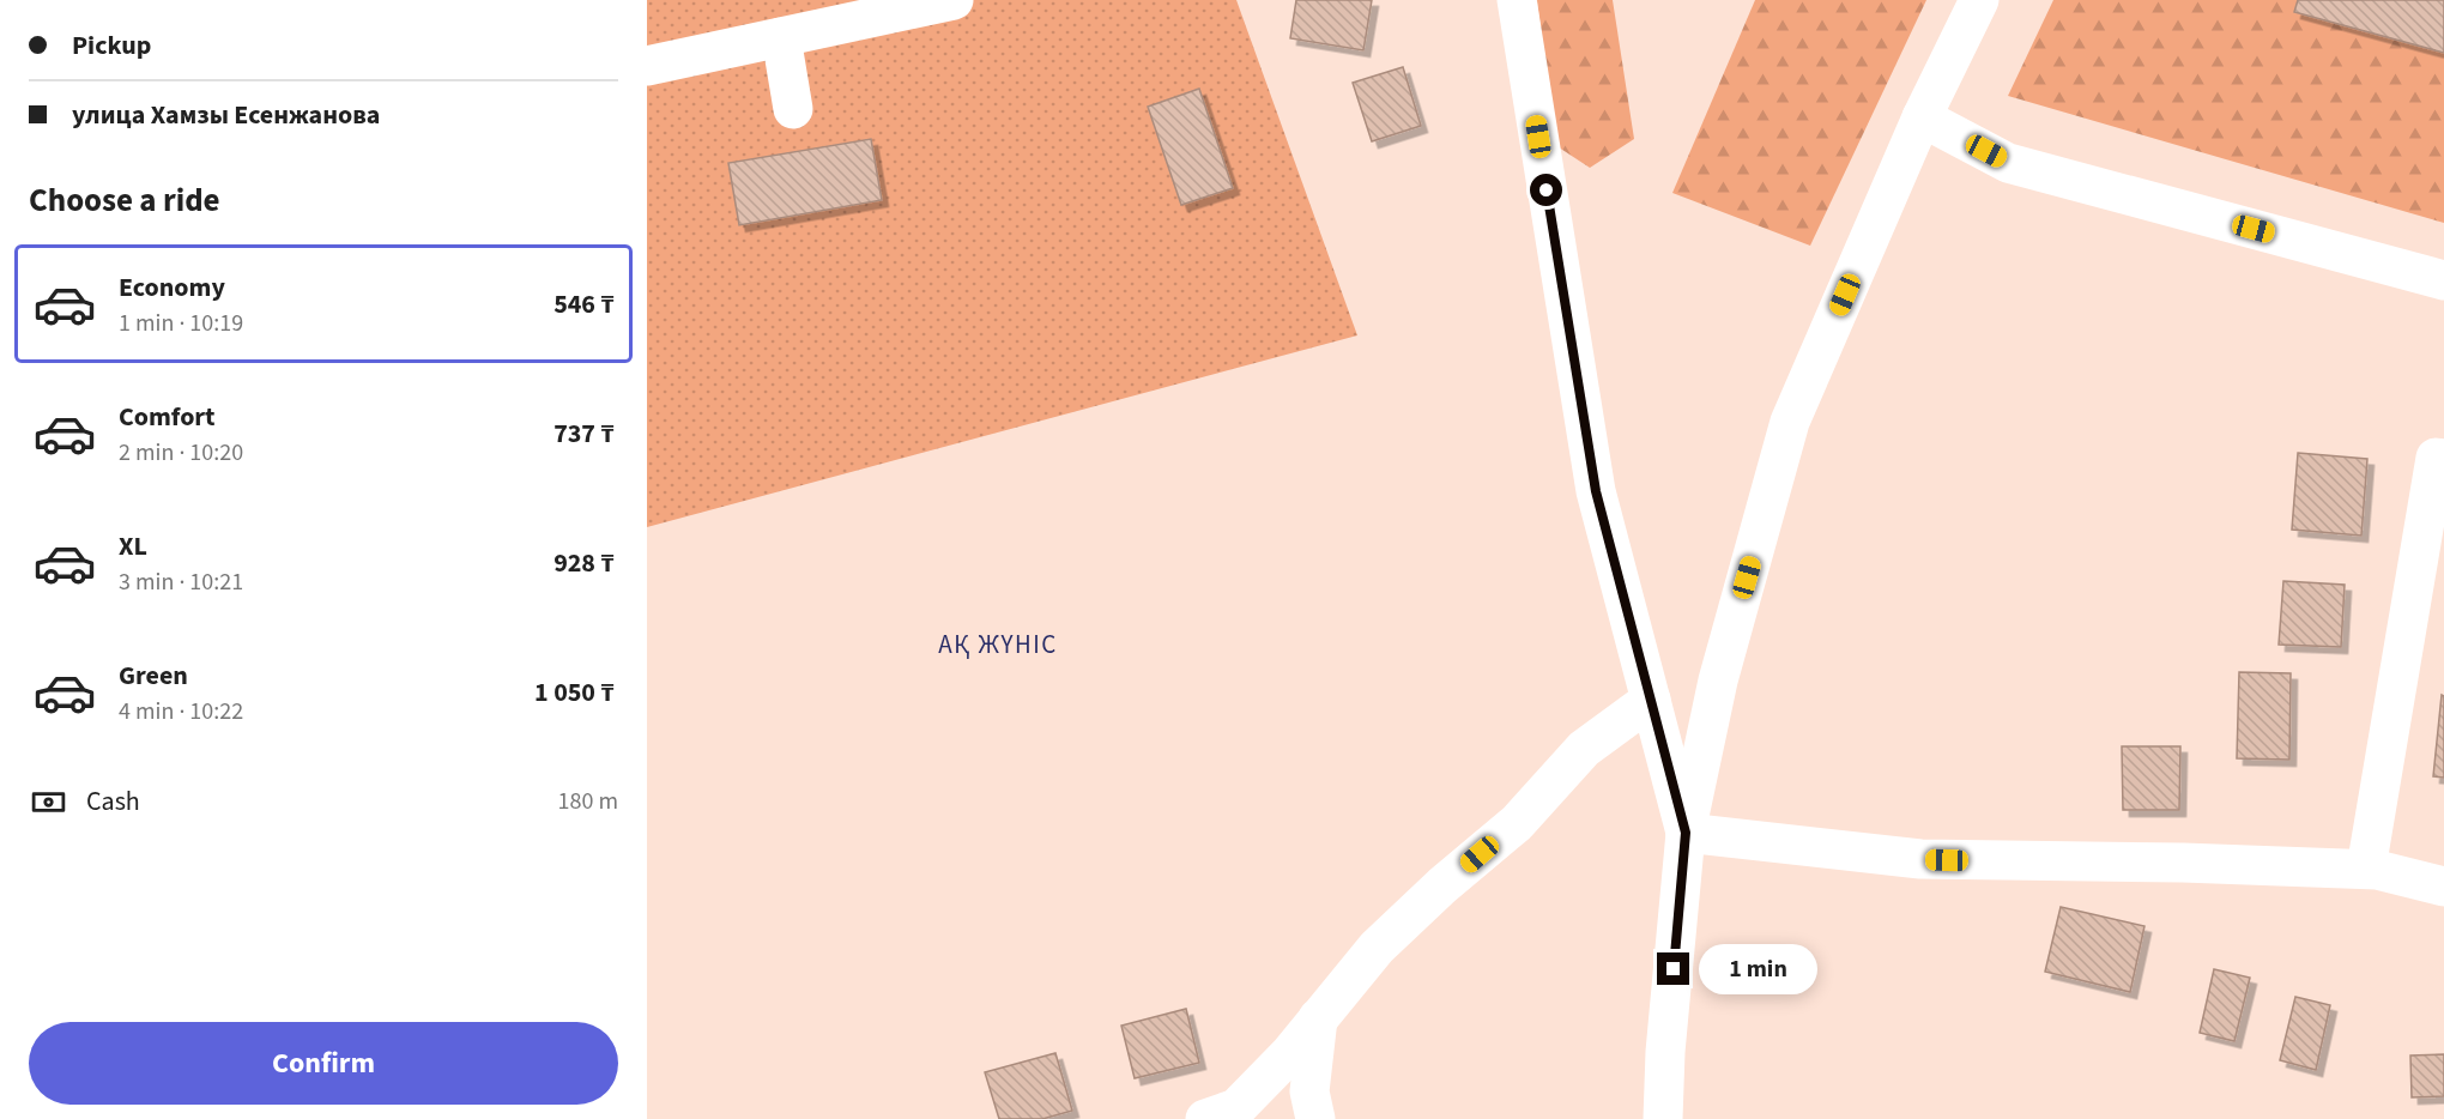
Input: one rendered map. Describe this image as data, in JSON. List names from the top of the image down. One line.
{"districts":["АҚ ЖҮНІС"],"page":{"banner":["Pickup","улица Хамзы Есенжанова"],"heading":"Choose a ride","list":[{"name":"Economy","note":"1 min · 10:19","value":"546 ₸"},{"name":"Comfort","note":"2 min · 10:20","value":"737 ₸"},{"name":"XL","note":"3 min · 10:21","value":"928 ₸"},{"name":"Green","note":"4 min · 10:22","value":"1 050 ₸"}],"pay":["Cash","180 m"],"bubble":"1 min","buttons":"Confirm"}}
